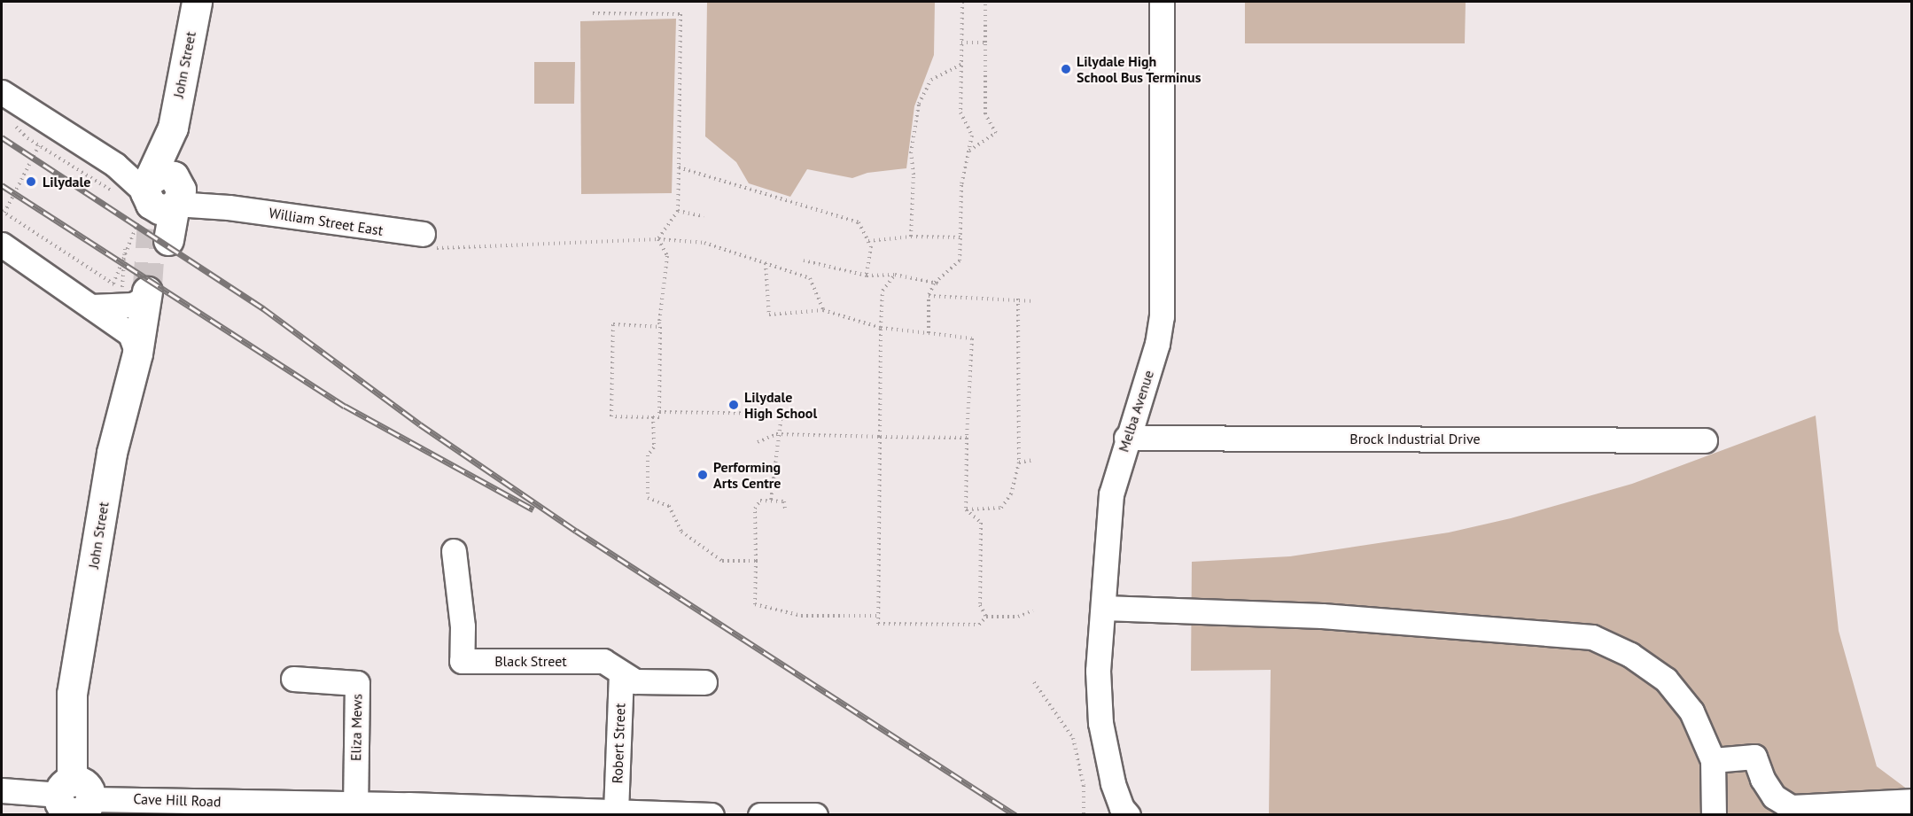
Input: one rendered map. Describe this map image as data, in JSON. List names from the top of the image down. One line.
{"streets":{"main road":["John Street"],"street":["William Street East","Melba Avenue","Brock Industrial Drive","Black Street","Eliza Mews","Robert Street","Cave Hill Road"]},"crossings":[["John Street","William Street East"],["John Street","Cave Hill Road"],["Melba Avenue","Brock Industrial Drive"],["Black Street","Robert Street"],["Eliza Mews","Cave Hill Road"],["Robert Street","Cave Hill Road"]],"places":["Lilydale High School Bus Terminus","Lilydale","Lilydale High School","Performing Arts Centre"]}
